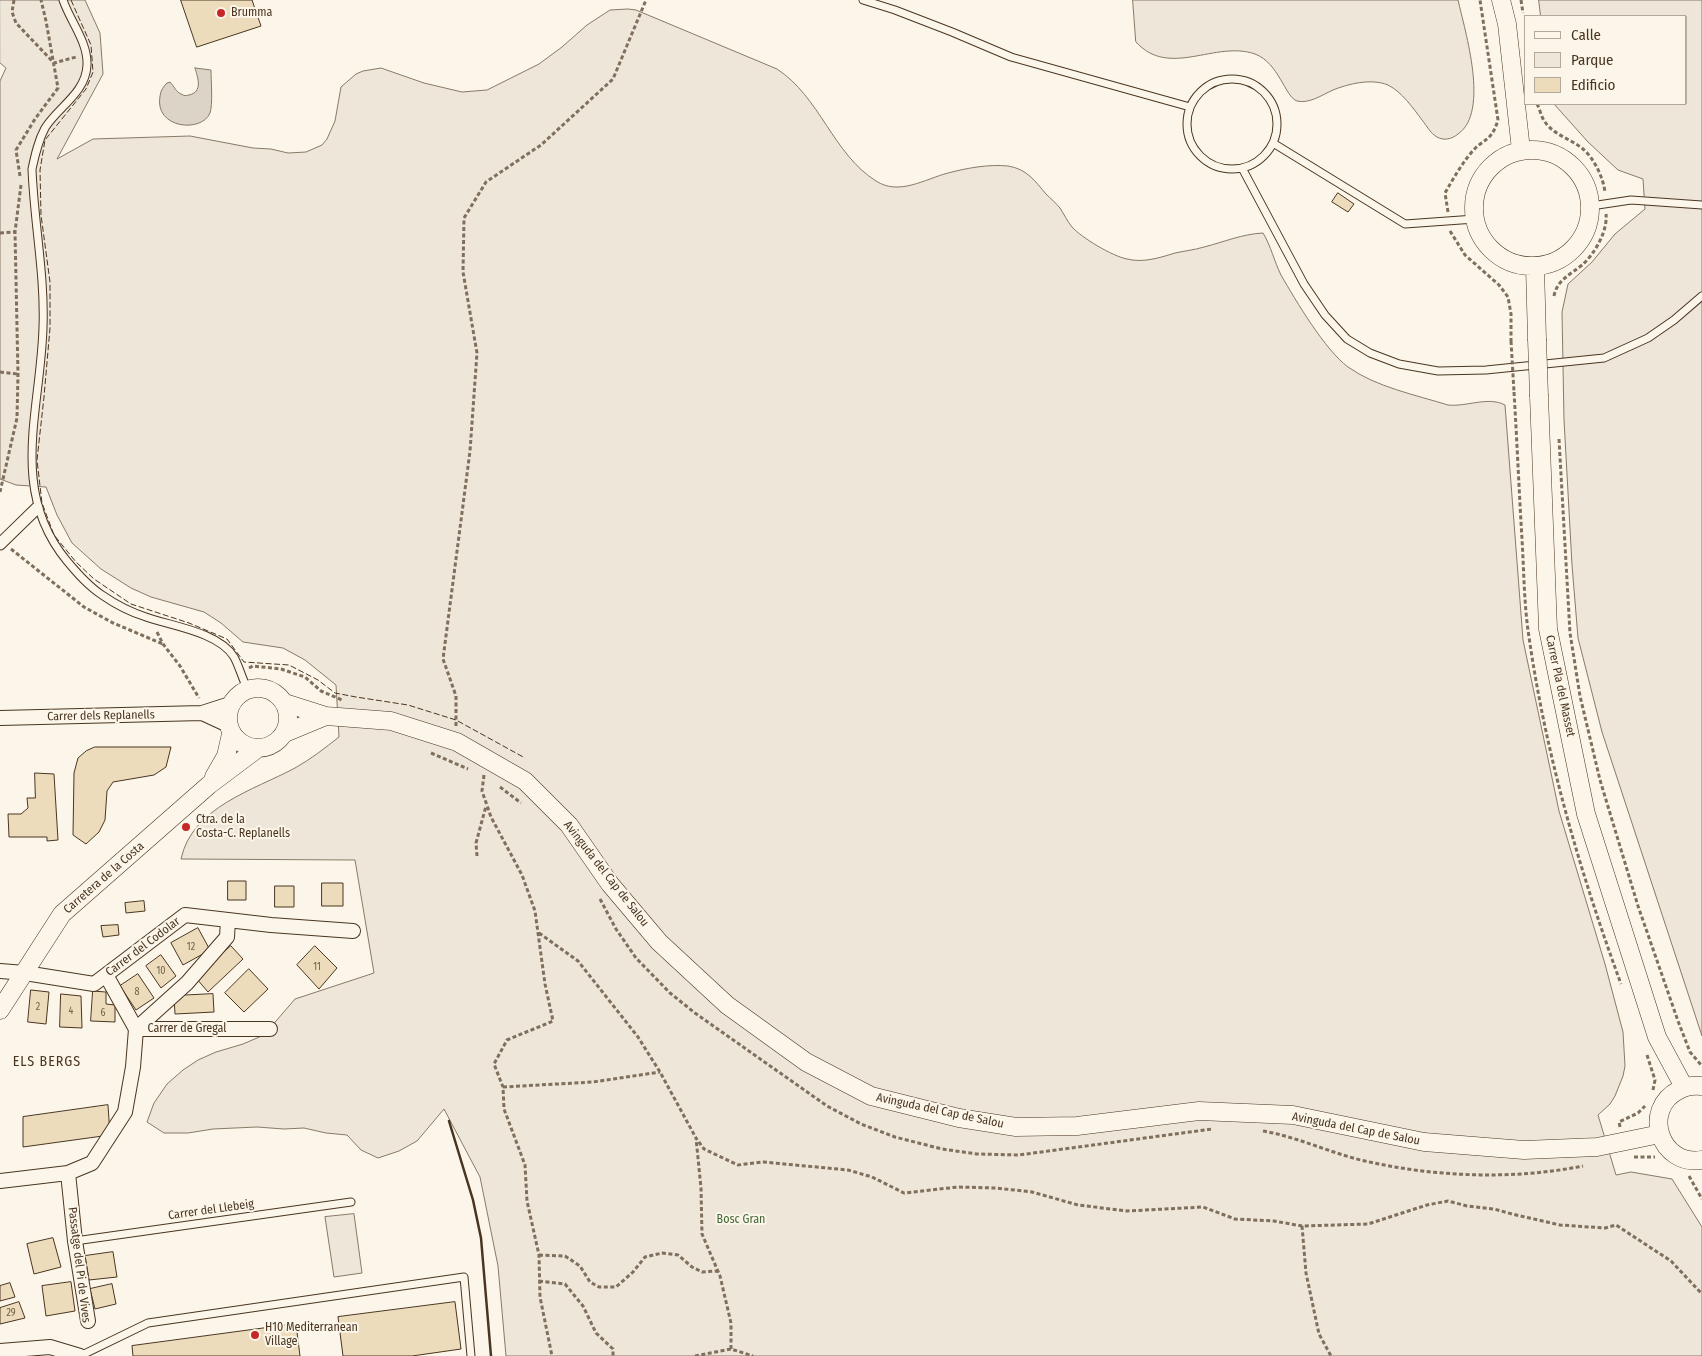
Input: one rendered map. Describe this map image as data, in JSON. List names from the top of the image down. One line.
{"streets":{"street":["Carrer Pla del Masset","Carrer dels Replanells","Avinguda del Cap de Salou","Carretera de la Costa","Carrer del Codolar","Carrer de Gregal","Passatge del Pi de Vives"],"lane":["Carrer del Llebeig"]},"crossings":[["Carrer dels Replanells","Avinguda del Cap de Salou"],["Carrer dels Replanells","Carretera de la Costa"],["Avinguda del Cap de Salou","Carretera de la Costa"],["Carretera de la Costa","Carrer del Codolar"],["Carrer del Codolar","Carrer de Gregal"],["Carrer del Llebeig","Passatge del Pi de Vives"]],"districts":["ELS BERGS"],"parks":["Bosc Gran"],"places":["Brumma","Ctra. de la Costa-C. Replanells","H10 Mediterranean Village"],"house_numbers":["12","11","10","8","2","4","6","29"],"legend":["Calle","Parque","Edificio"]}
